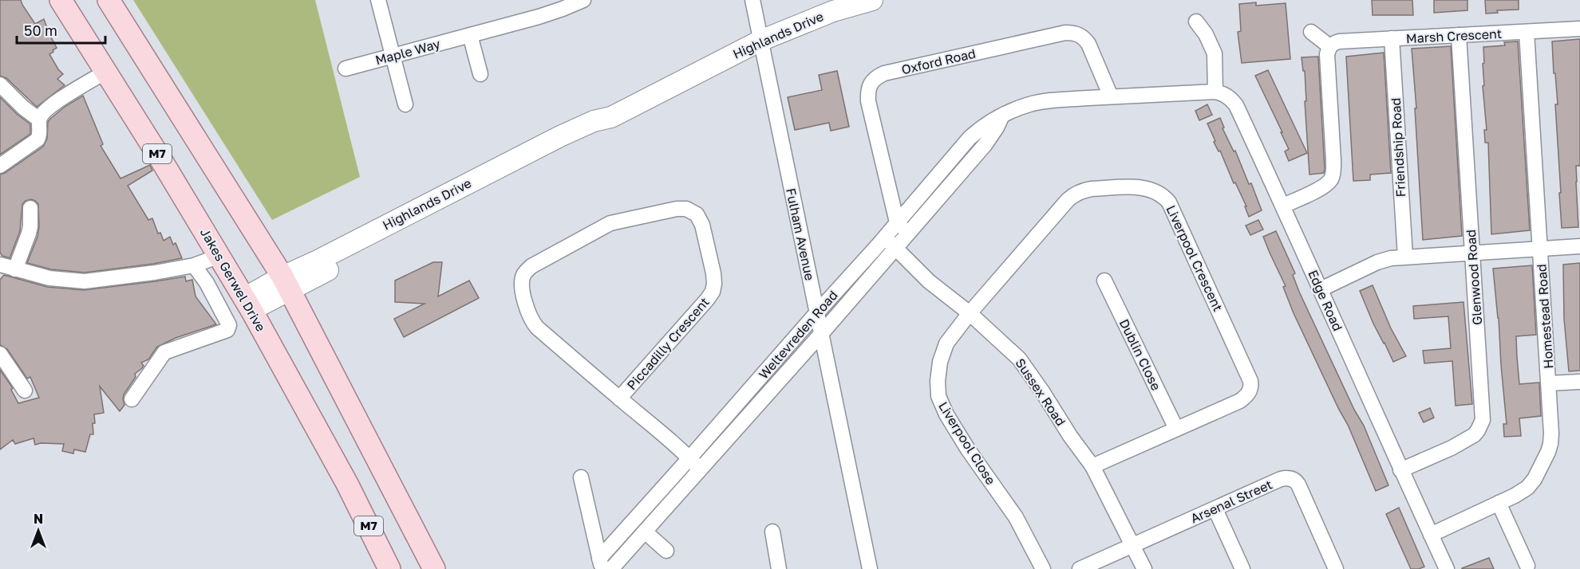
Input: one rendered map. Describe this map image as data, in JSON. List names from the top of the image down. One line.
{"streets":{"main road":["Highlands Drive","M7","Jakes Gerwel Drive"],"street":["Marsh Crescent","Maple Way","Oxford Road","Friendship Road","Fulham Avenue","Liverpool Crescent","Glenwood Road","Edge Road","Homestead Road","Weltevreden Road","Piccadilly Crescent","Dublin Close","Sussex Road","Liverpool Close","Arsenal Street"]},"crossings":[["Highlands Drive","Fulham Avenue"],["Highlands Drive","Jakes Gerwel Drive"],["Marsh Crescent","Friendship Road"],["Marsh Crescent","Glenwood Road"],["Marsh Crescent","Homestead Road"],["Oxford Road","Weltevreden Road"],["Fulham Avenue","Weltevreden Road"],["Liverpool Crescent","Dublin Close"],["Liverpool Crescent","Sussex Road"],["Liverpool Crescent","Liverpool Close"],["Glenwood Road","Edge Road"],["Edge Road","Homestead Road"],["Edge Road","Weltevreden Road"],["Weltevreden Road","Piccadilly Crescent"],["Weltevreden Road","Sussex Road"],["Sussex Road","Liverpool Close"],["Sussex Road","Arsenal Street"]],"scale_bar":"50 m","north":"top"}
